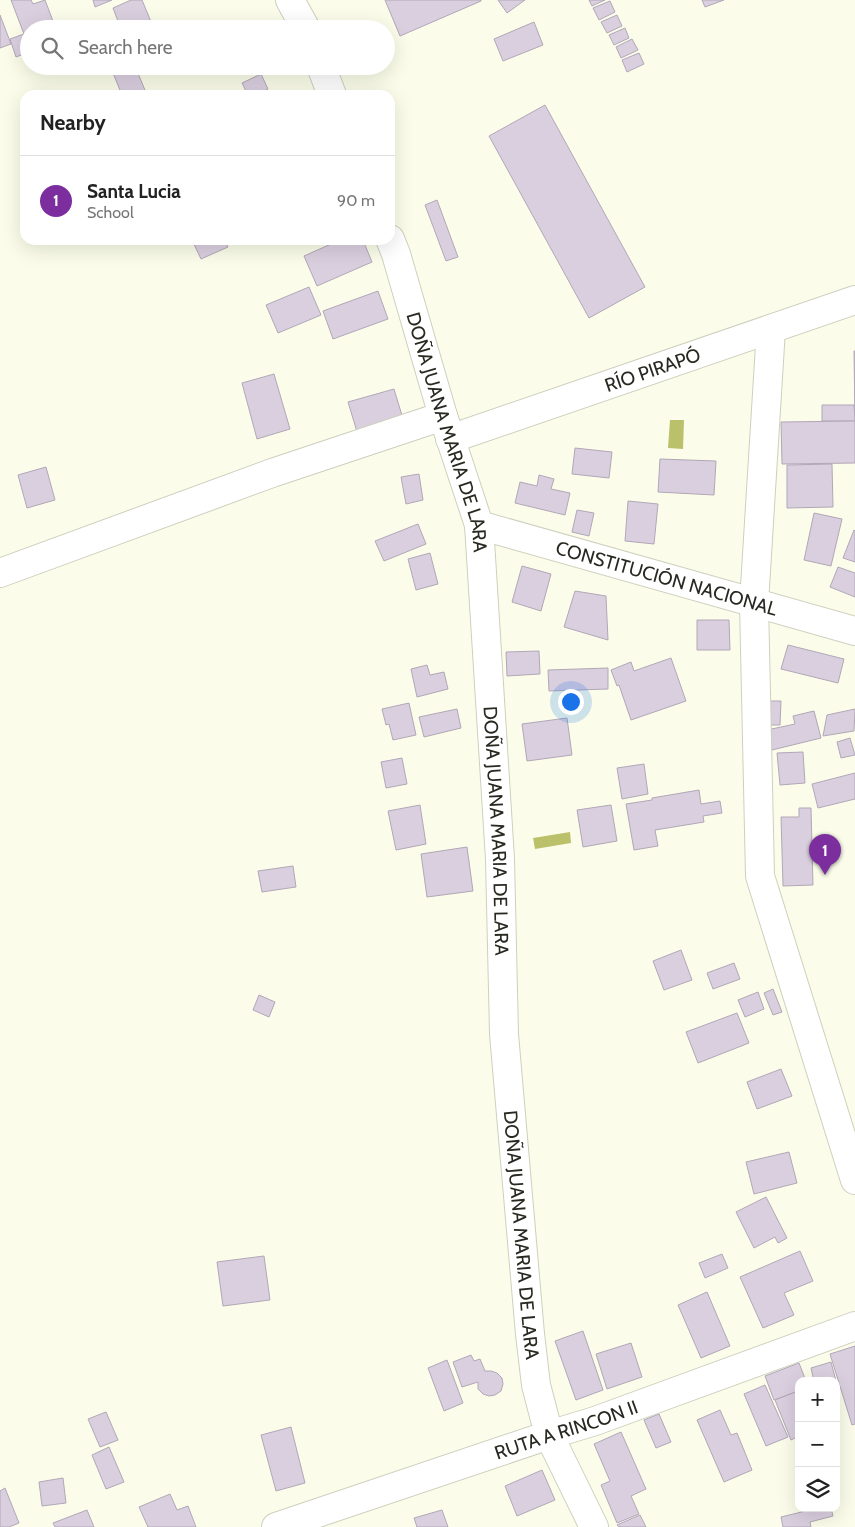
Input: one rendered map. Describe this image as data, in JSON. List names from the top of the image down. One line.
{"streets":{"street":["RÍO PIRAPÓ","DOÑA JUANA MARIA DE LARA","CONSTITUCIÓN NACIONAL","RUTA A RINCON II"]},"crossings":[["RÍO PIRAPÓ","DOÑA JUANA MARIA DE LARA"],["DOÑA JUANA MARIA DE LARA","CONSTITUCIÓN NACIONAL"],["DOÑA JUANA MARIA DE LARA","RUTA A RINCON II"]],"page":{"search":"Search here","heading":"Nearby","list":[{"mark":"1","name":"Santa Lucia","note":"School","value":"90 m"}],"pins":"1","map_buttons":["+","−"]}}
